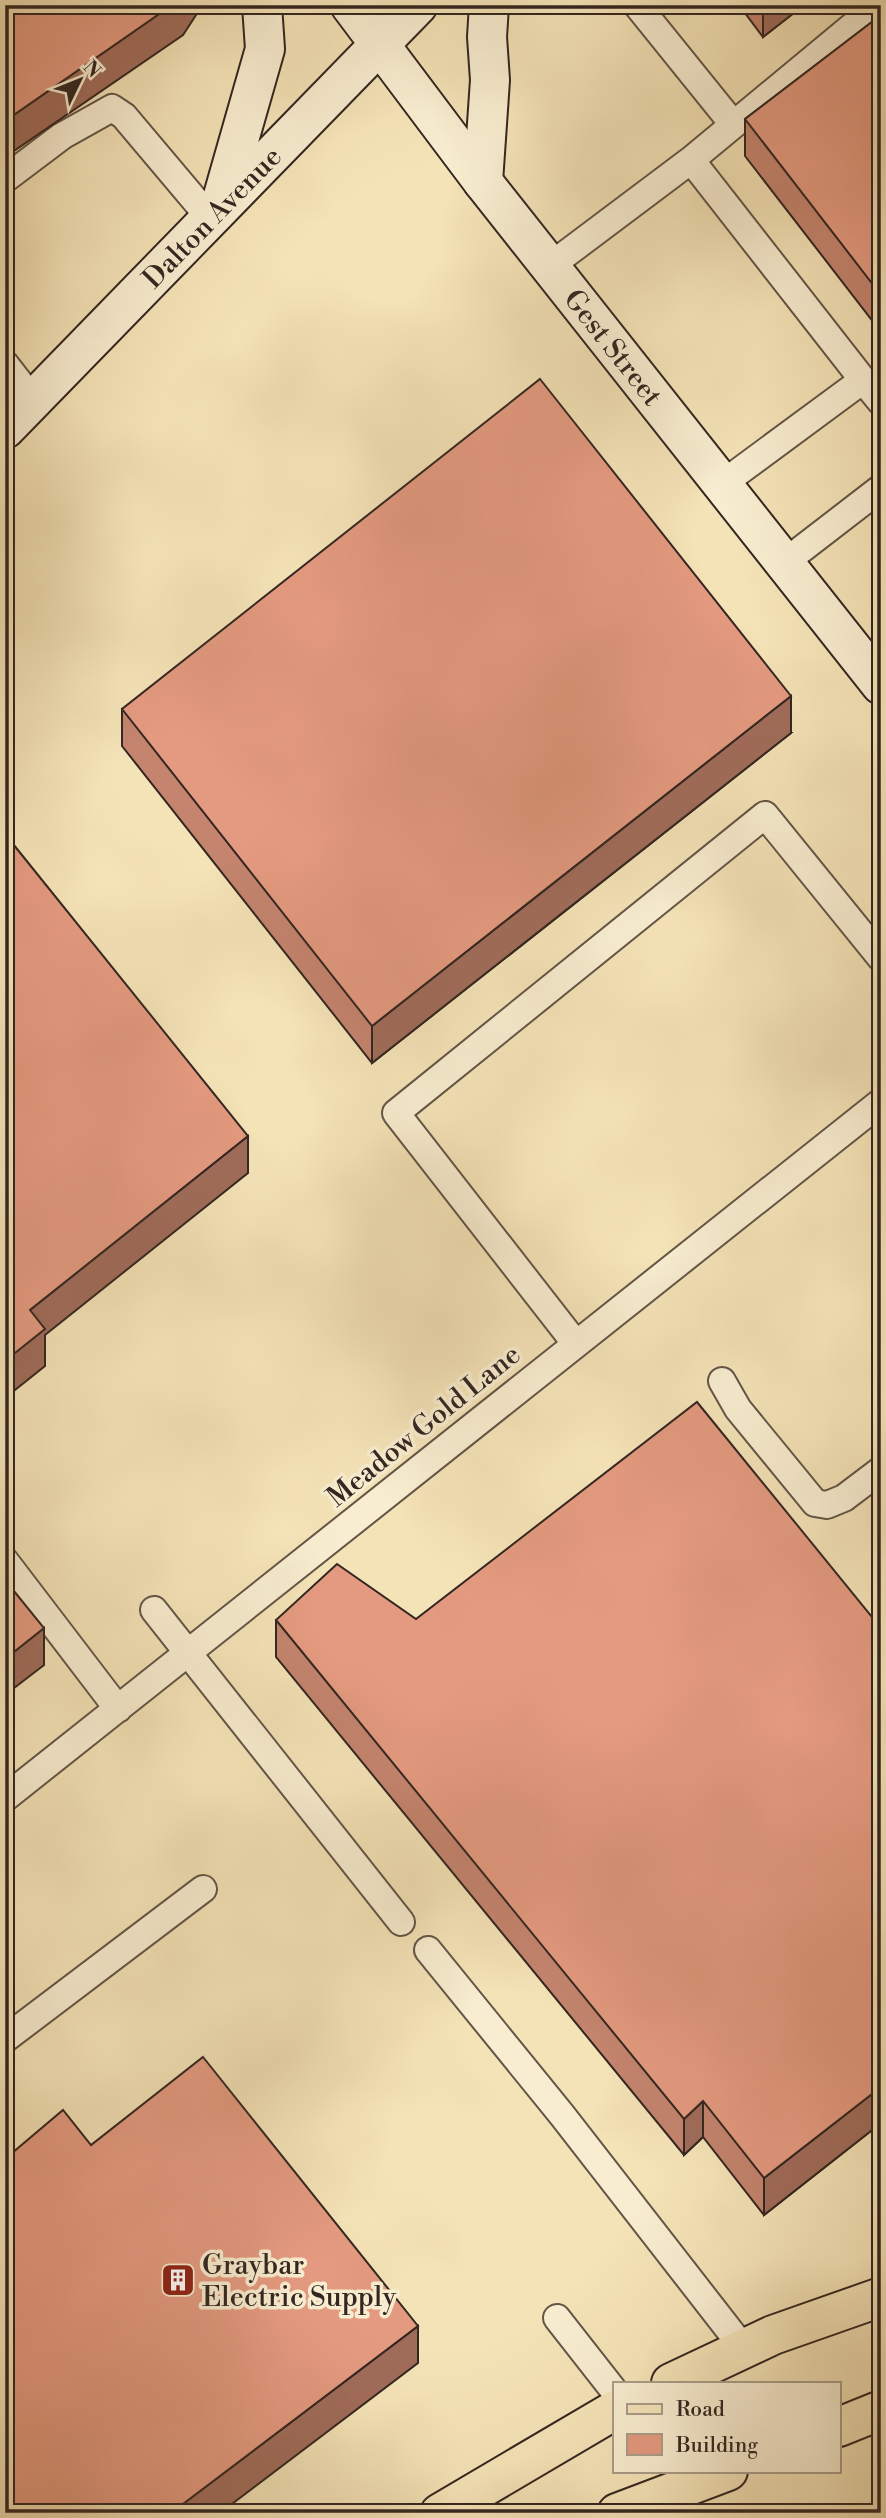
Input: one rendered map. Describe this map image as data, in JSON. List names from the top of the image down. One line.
{"streets":{"main road":["Dalton Avenue","Gest Street"],"lane":["Meadow Gold Lane"]},"crossings":[["Dalton Avenue","Gest Street"]],"places":{"building":["Graybar Electric Supply"]},"legend":["Road","Building"],"north":"top right"}
